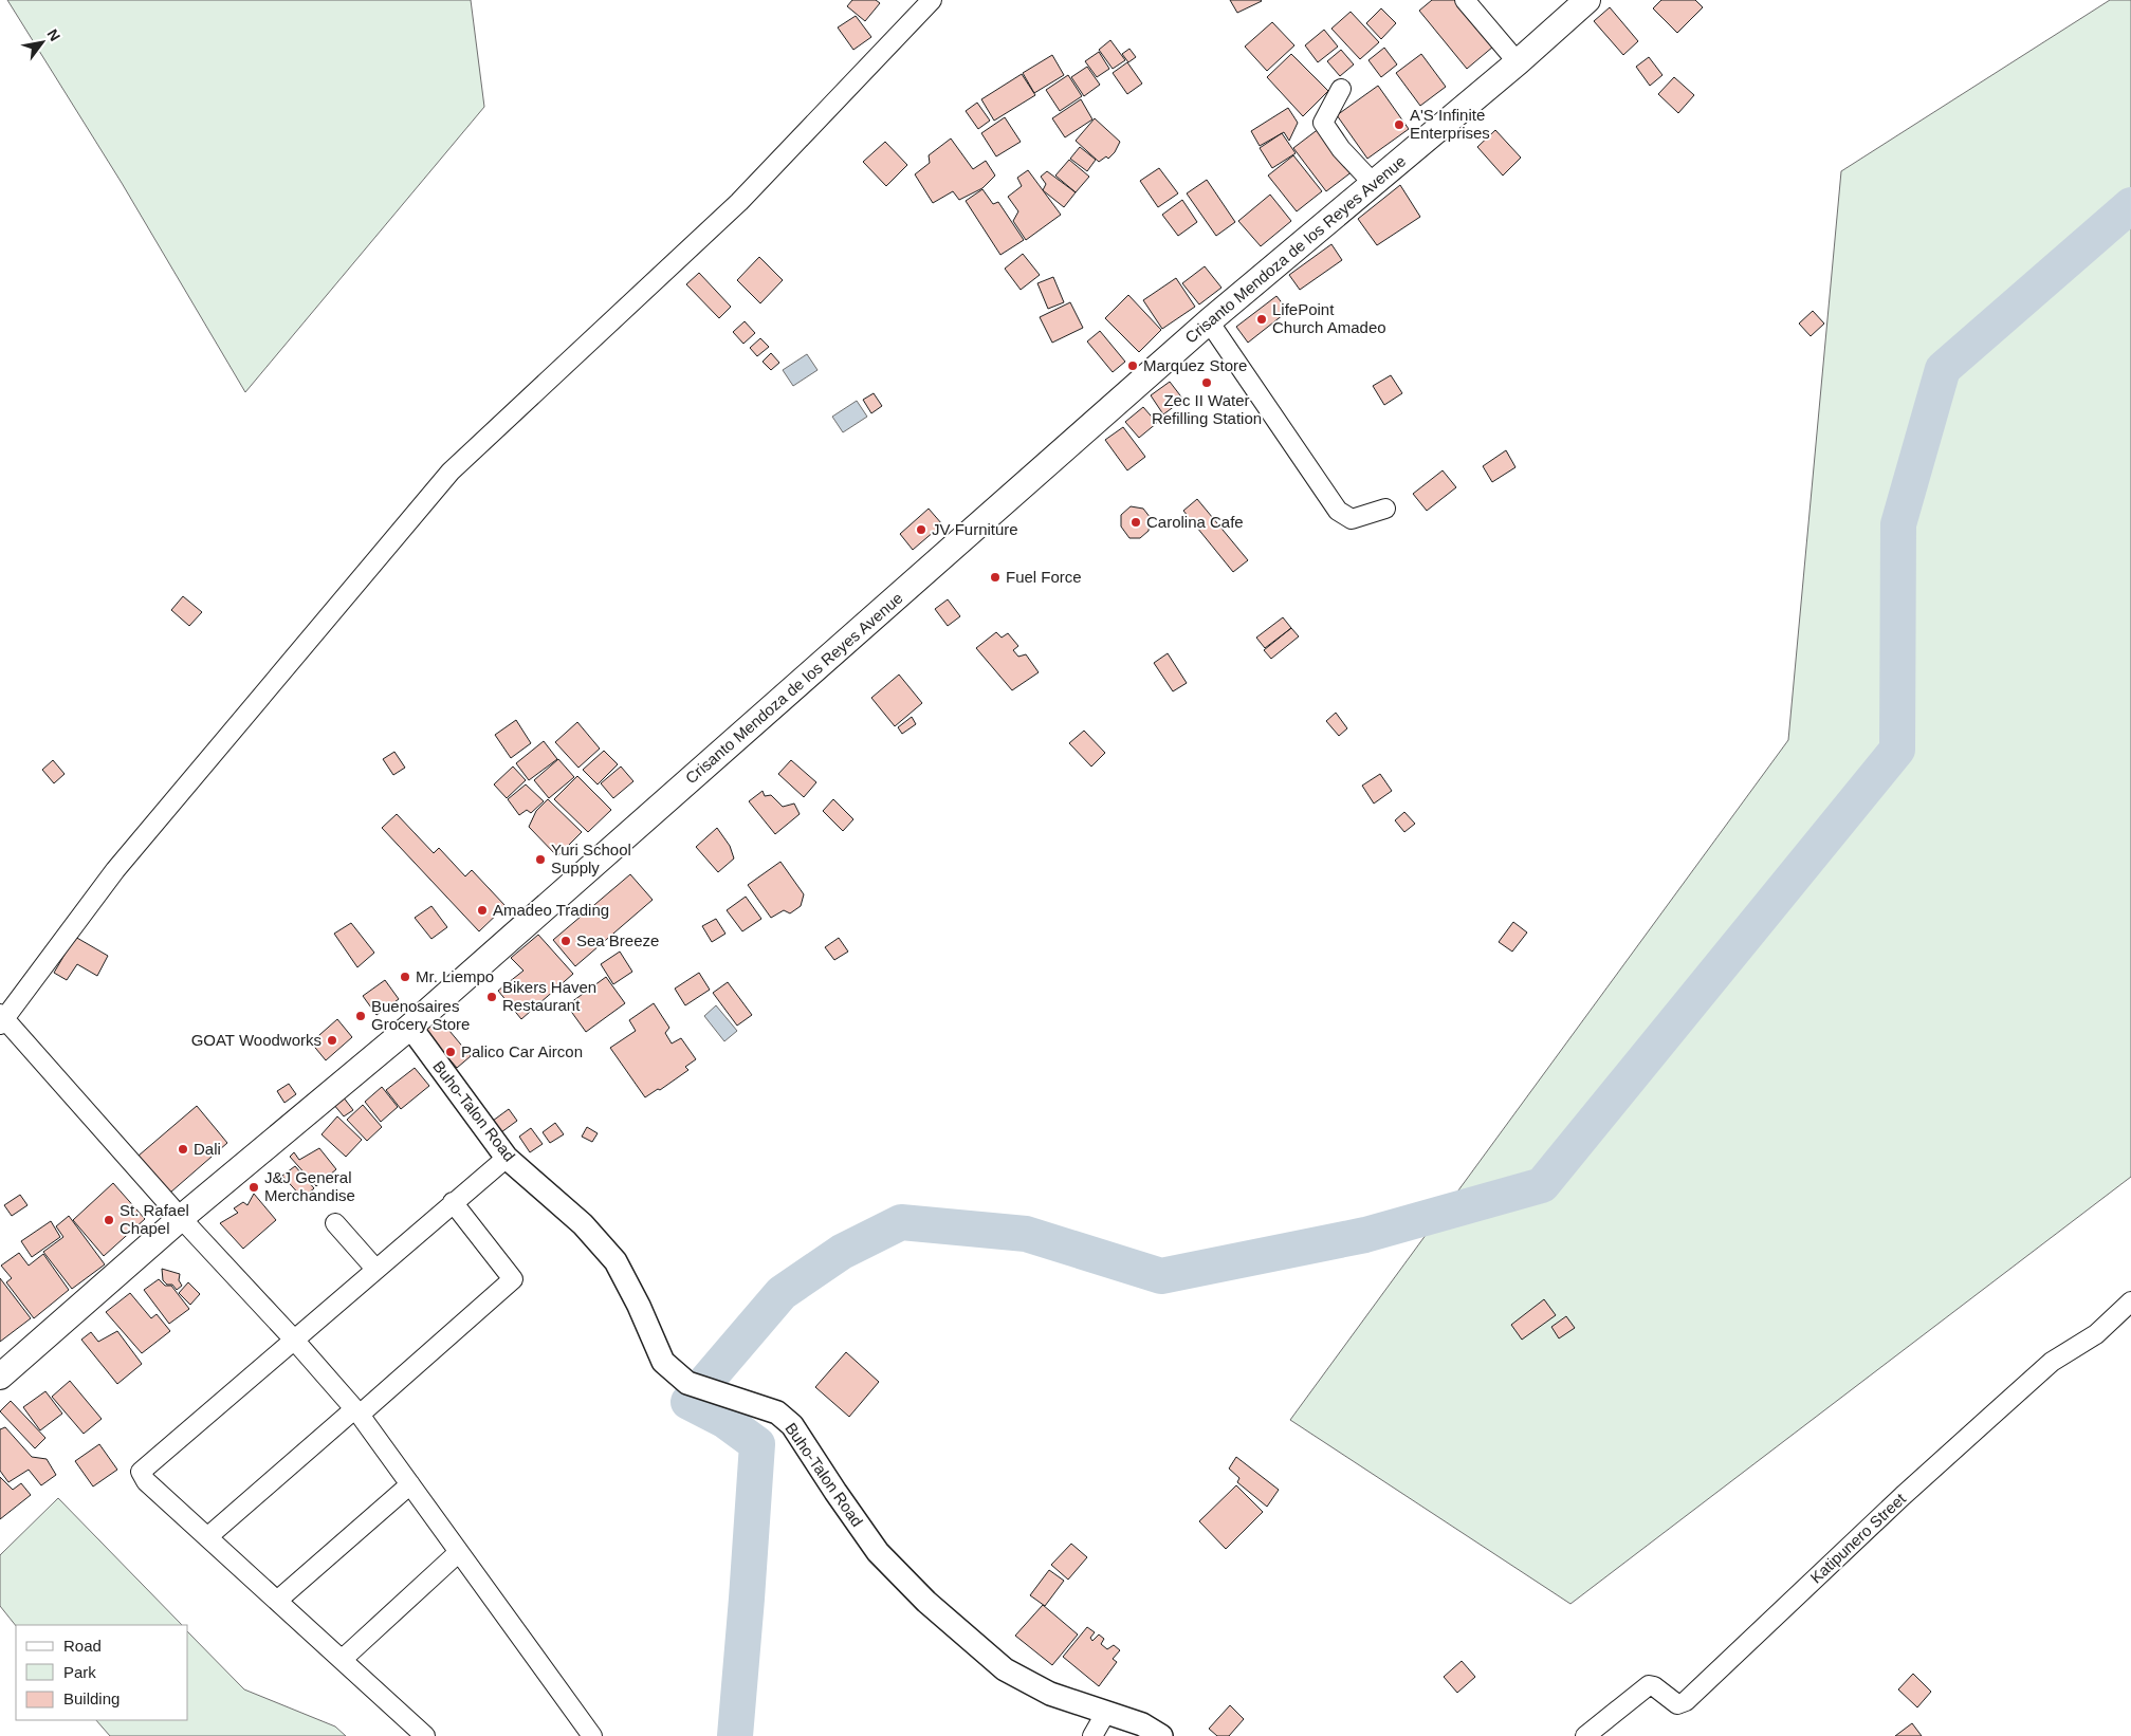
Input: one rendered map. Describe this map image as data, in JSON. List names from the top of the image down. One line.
{"streets":{"main road":["Crisanto Mendoza de los Reyes Avenue"],"street":["Buho-Talon Road","Katipunero Street"]},"crossings":[["Crisanto Mendoza de los Reyes Avenue","Buho-Talon Road"]],"places":["A'S Infinite Enterprises","LifePoint Church Amadeo","Marquez Store","Zec II Water Refilling Station","Carolina Cafe","JV Furniture","Fuel Force","Yuri School Supply","Amadeo Trading","Sea Breeze","Mr. Liempo","Bikers Haven Restaurant","Buenosaires Grocery Store","GOAT Woodworks","Palico Car Aircon","Dali","J&J General Merchandise","St. Rafael Chapel"],"legend":["Road","Park","Building"],"north":"top right"}
